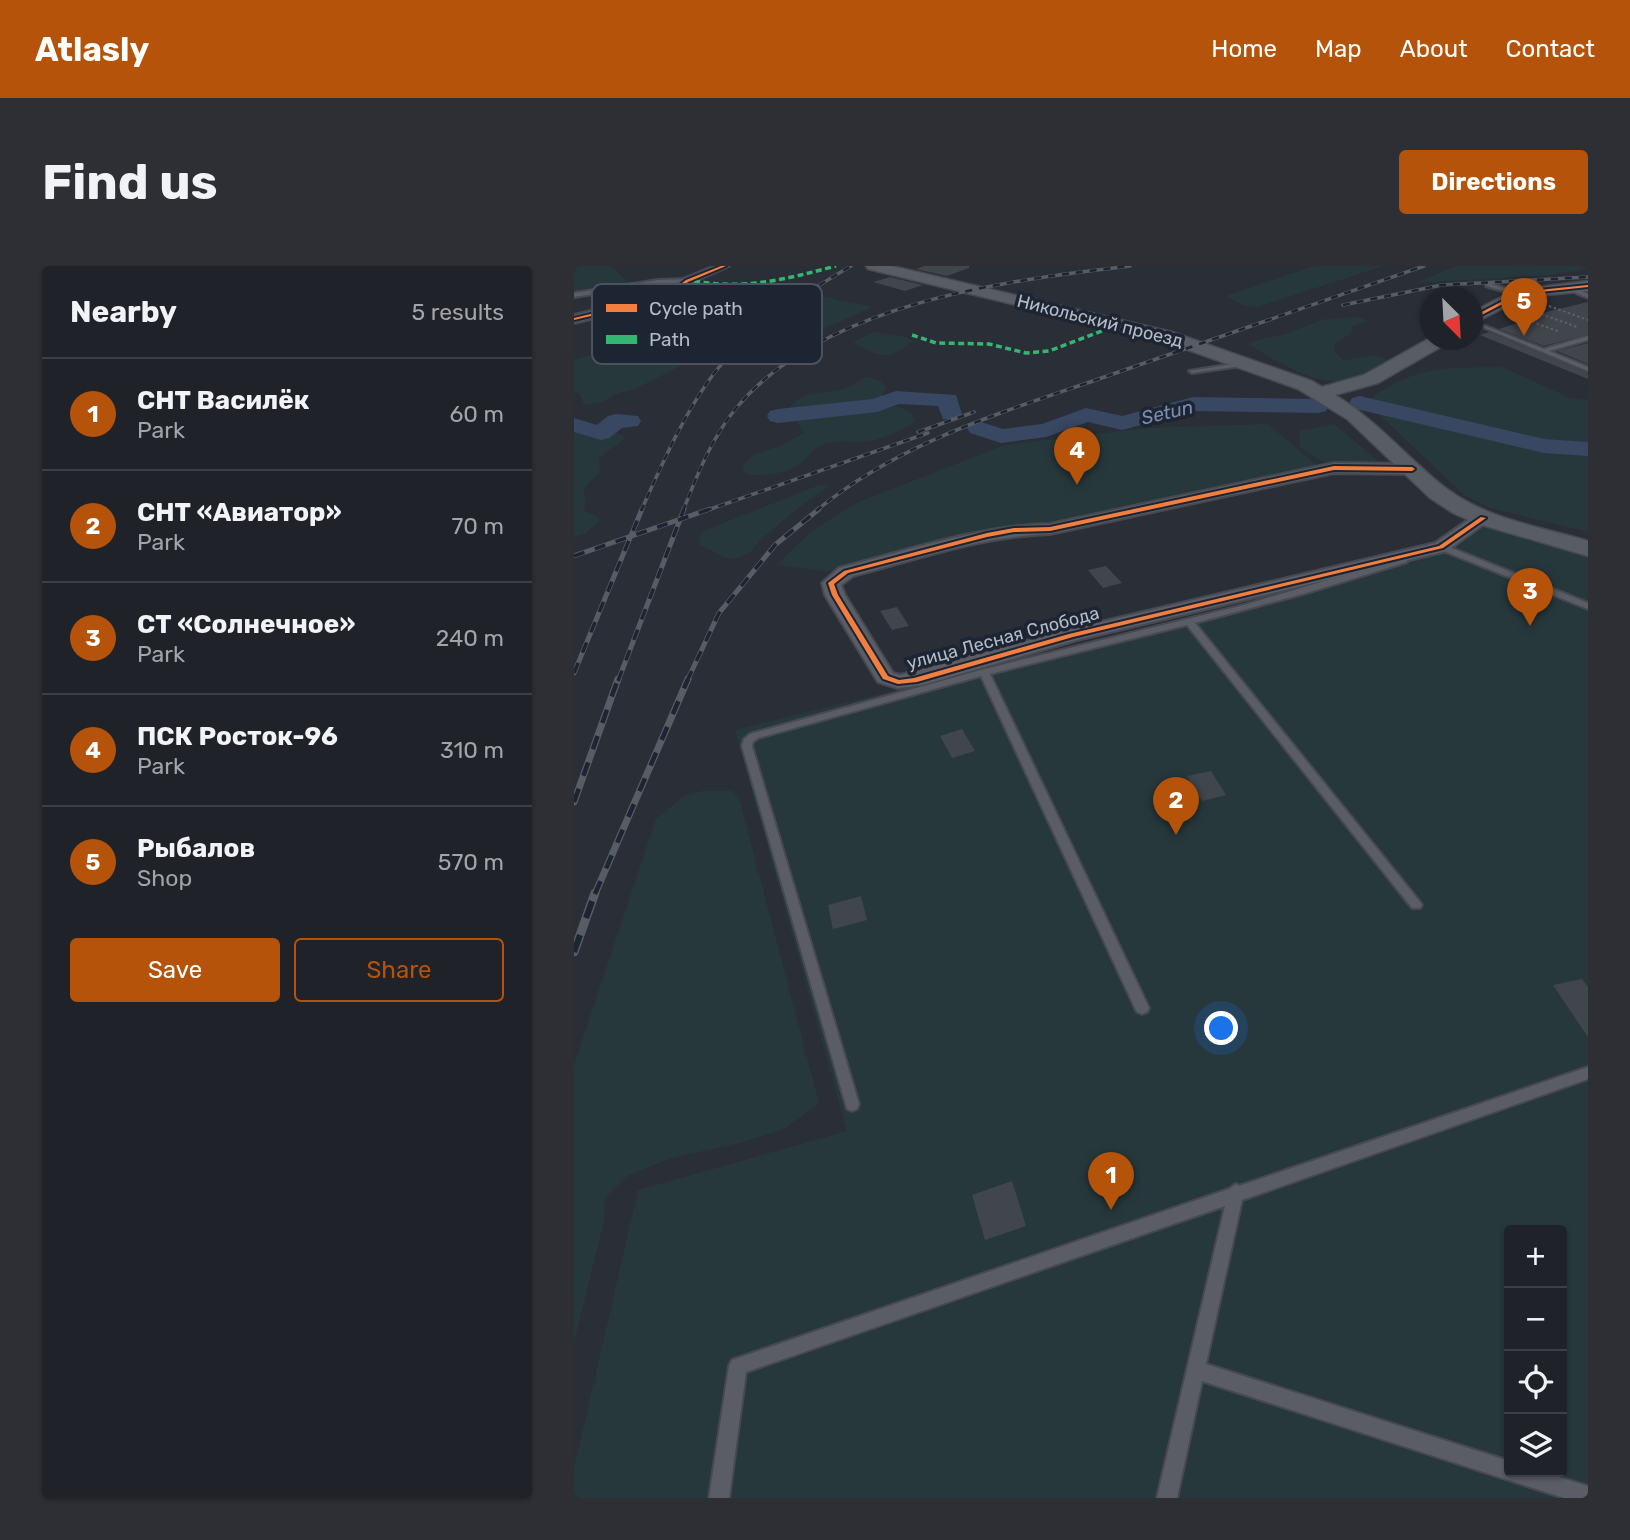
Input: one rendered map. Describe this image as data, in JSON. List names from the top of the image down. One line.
{"streets":{"main road":["Никольский проезд"],"street":["улица Лесная Слобода"]},"crossings":[["Никольский проезд","улица Лесная Слобода"]],"water":["Setun"],"legend":["Cycle path","Path"],"north":"bottom right","page":{"header":"Atlasly","nav":["Home","Map","About","Contact"],"buttons":["Directions",["Save","Share"]],"title":"Find us","heading":["Nearby","5 results"],"pins":["5","4","3","2","1"],"list":[{"mark":"1","name":"СНТ Василёк","note":"Park","value":"60 m"},{"mark":"2","name":"СНТ «Авиатор»","note":"Park","value":"70 m"},{"mark":"3","name":"СТ «Солнечное»","note":"Park","value":"240 m"},{"mark":"4","name":"ПСК Росток-96","note":"Park","value":"310 m"},{"mark":"5","name":"Рыбалов","note":"Shop","value":"570 m"}],"map_buttons":["+","−"]}}
